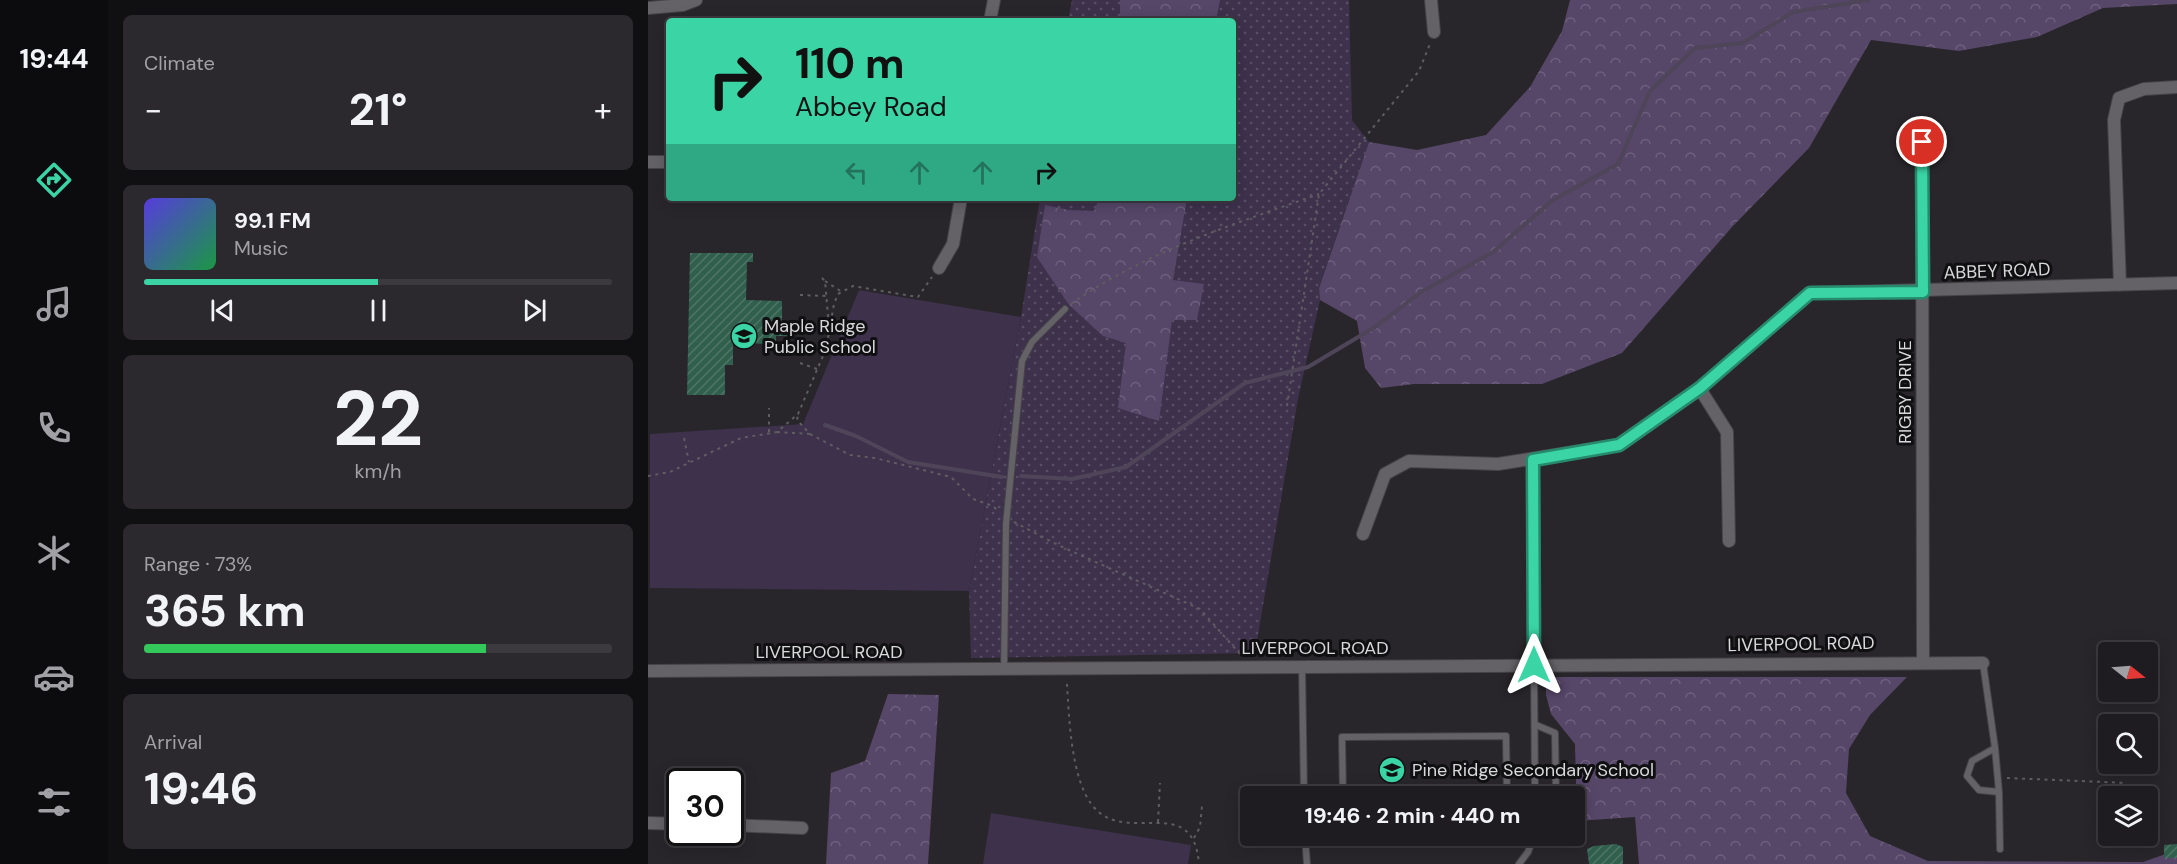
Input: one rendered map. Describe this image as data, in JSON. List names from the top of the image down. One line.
{"streets":{"street":["ABBEY ROAD","RIGBY DRIVE","LIVERPOOL ROAD"]},"crossings":[["ABBEY ROAD","RIGBY DRIVE"],["RIGBY DRIVE","LIVERPOOL ROAD"]],"places":{"school or university":["Maple Ridge Public School","Pine Ridge Secondary School"]},"north":"right","page":{"tabs":"19:44","tile":["Climate",["22","km/h"],["Range · 73%","365 km"],["Arrival","19:46"]],"turn":["110 m","Abbey Road"],"heat":["−","21°","+"],"song":["99.1 FM","Music"],"limit":"30","trip":"19:46 · 2 min · 440 m"}}
